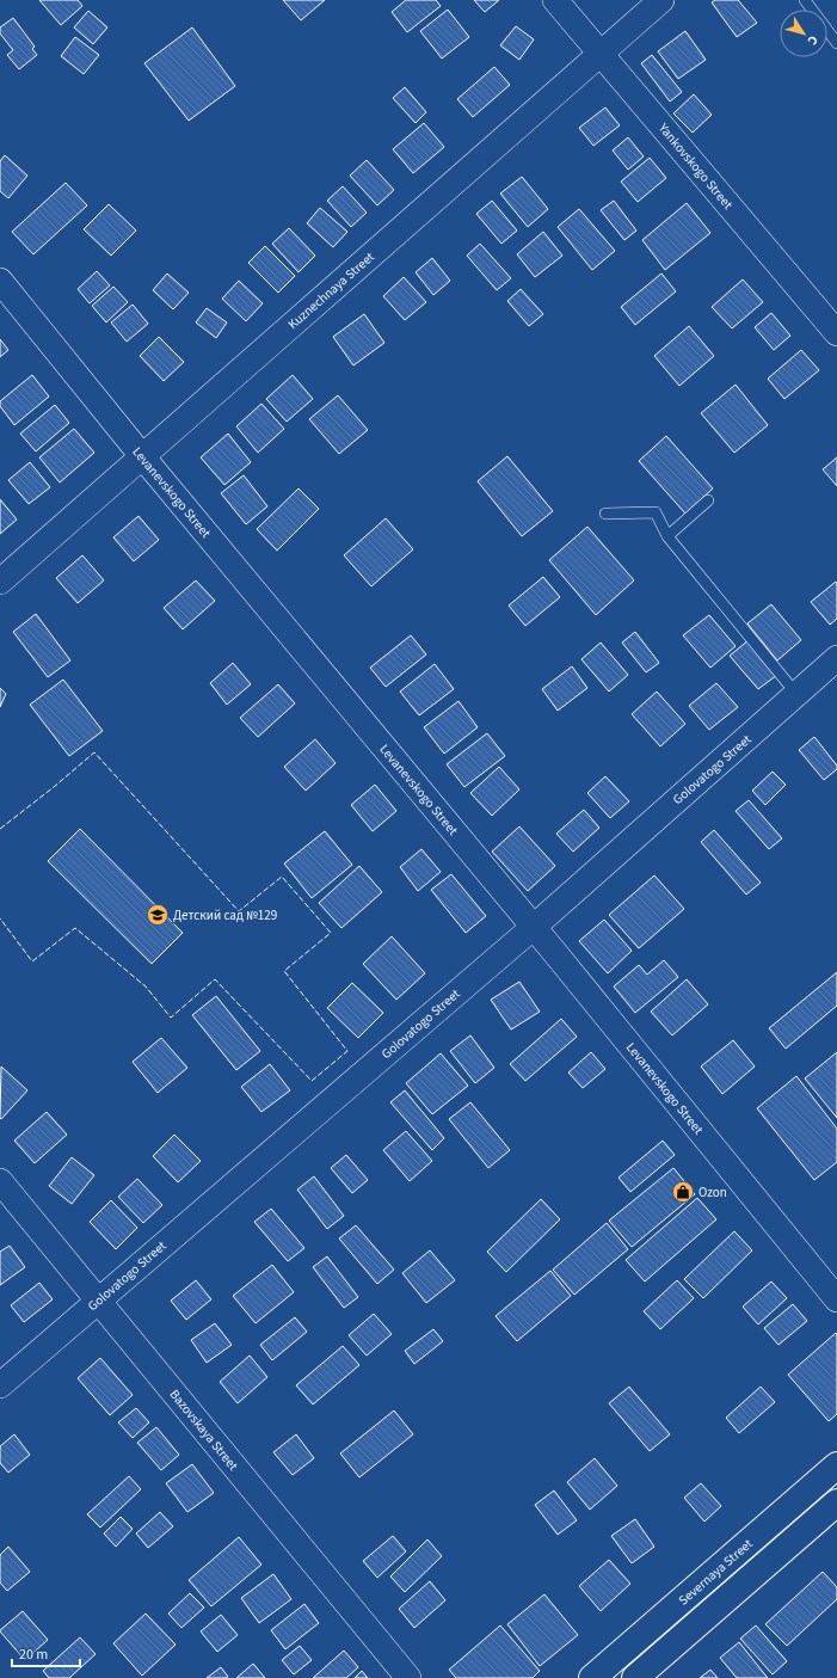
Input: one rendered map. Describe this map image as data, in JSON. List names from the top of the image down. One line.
{"streets":{"main road":["Severnaya Street"],"street":["Yankovskogo Street","Kuznechnaya Street","Levanevskogo Street","Golovatogo Street","Bazovskaya Street"]},"crossings":[["Yankovskogo Street","Kuznechnaya Street"],["Kuznechnaya Street","Levanevskogo Street"],["Levanevskogo Street","Golovatogo Street"],["Golovatogo Street","Bazovskaya Street"]],"places":{"school or university":["Детский сад №129"],"shop":["Ozon"]},"scale_bar":"20 m","north":"bottom right"}
